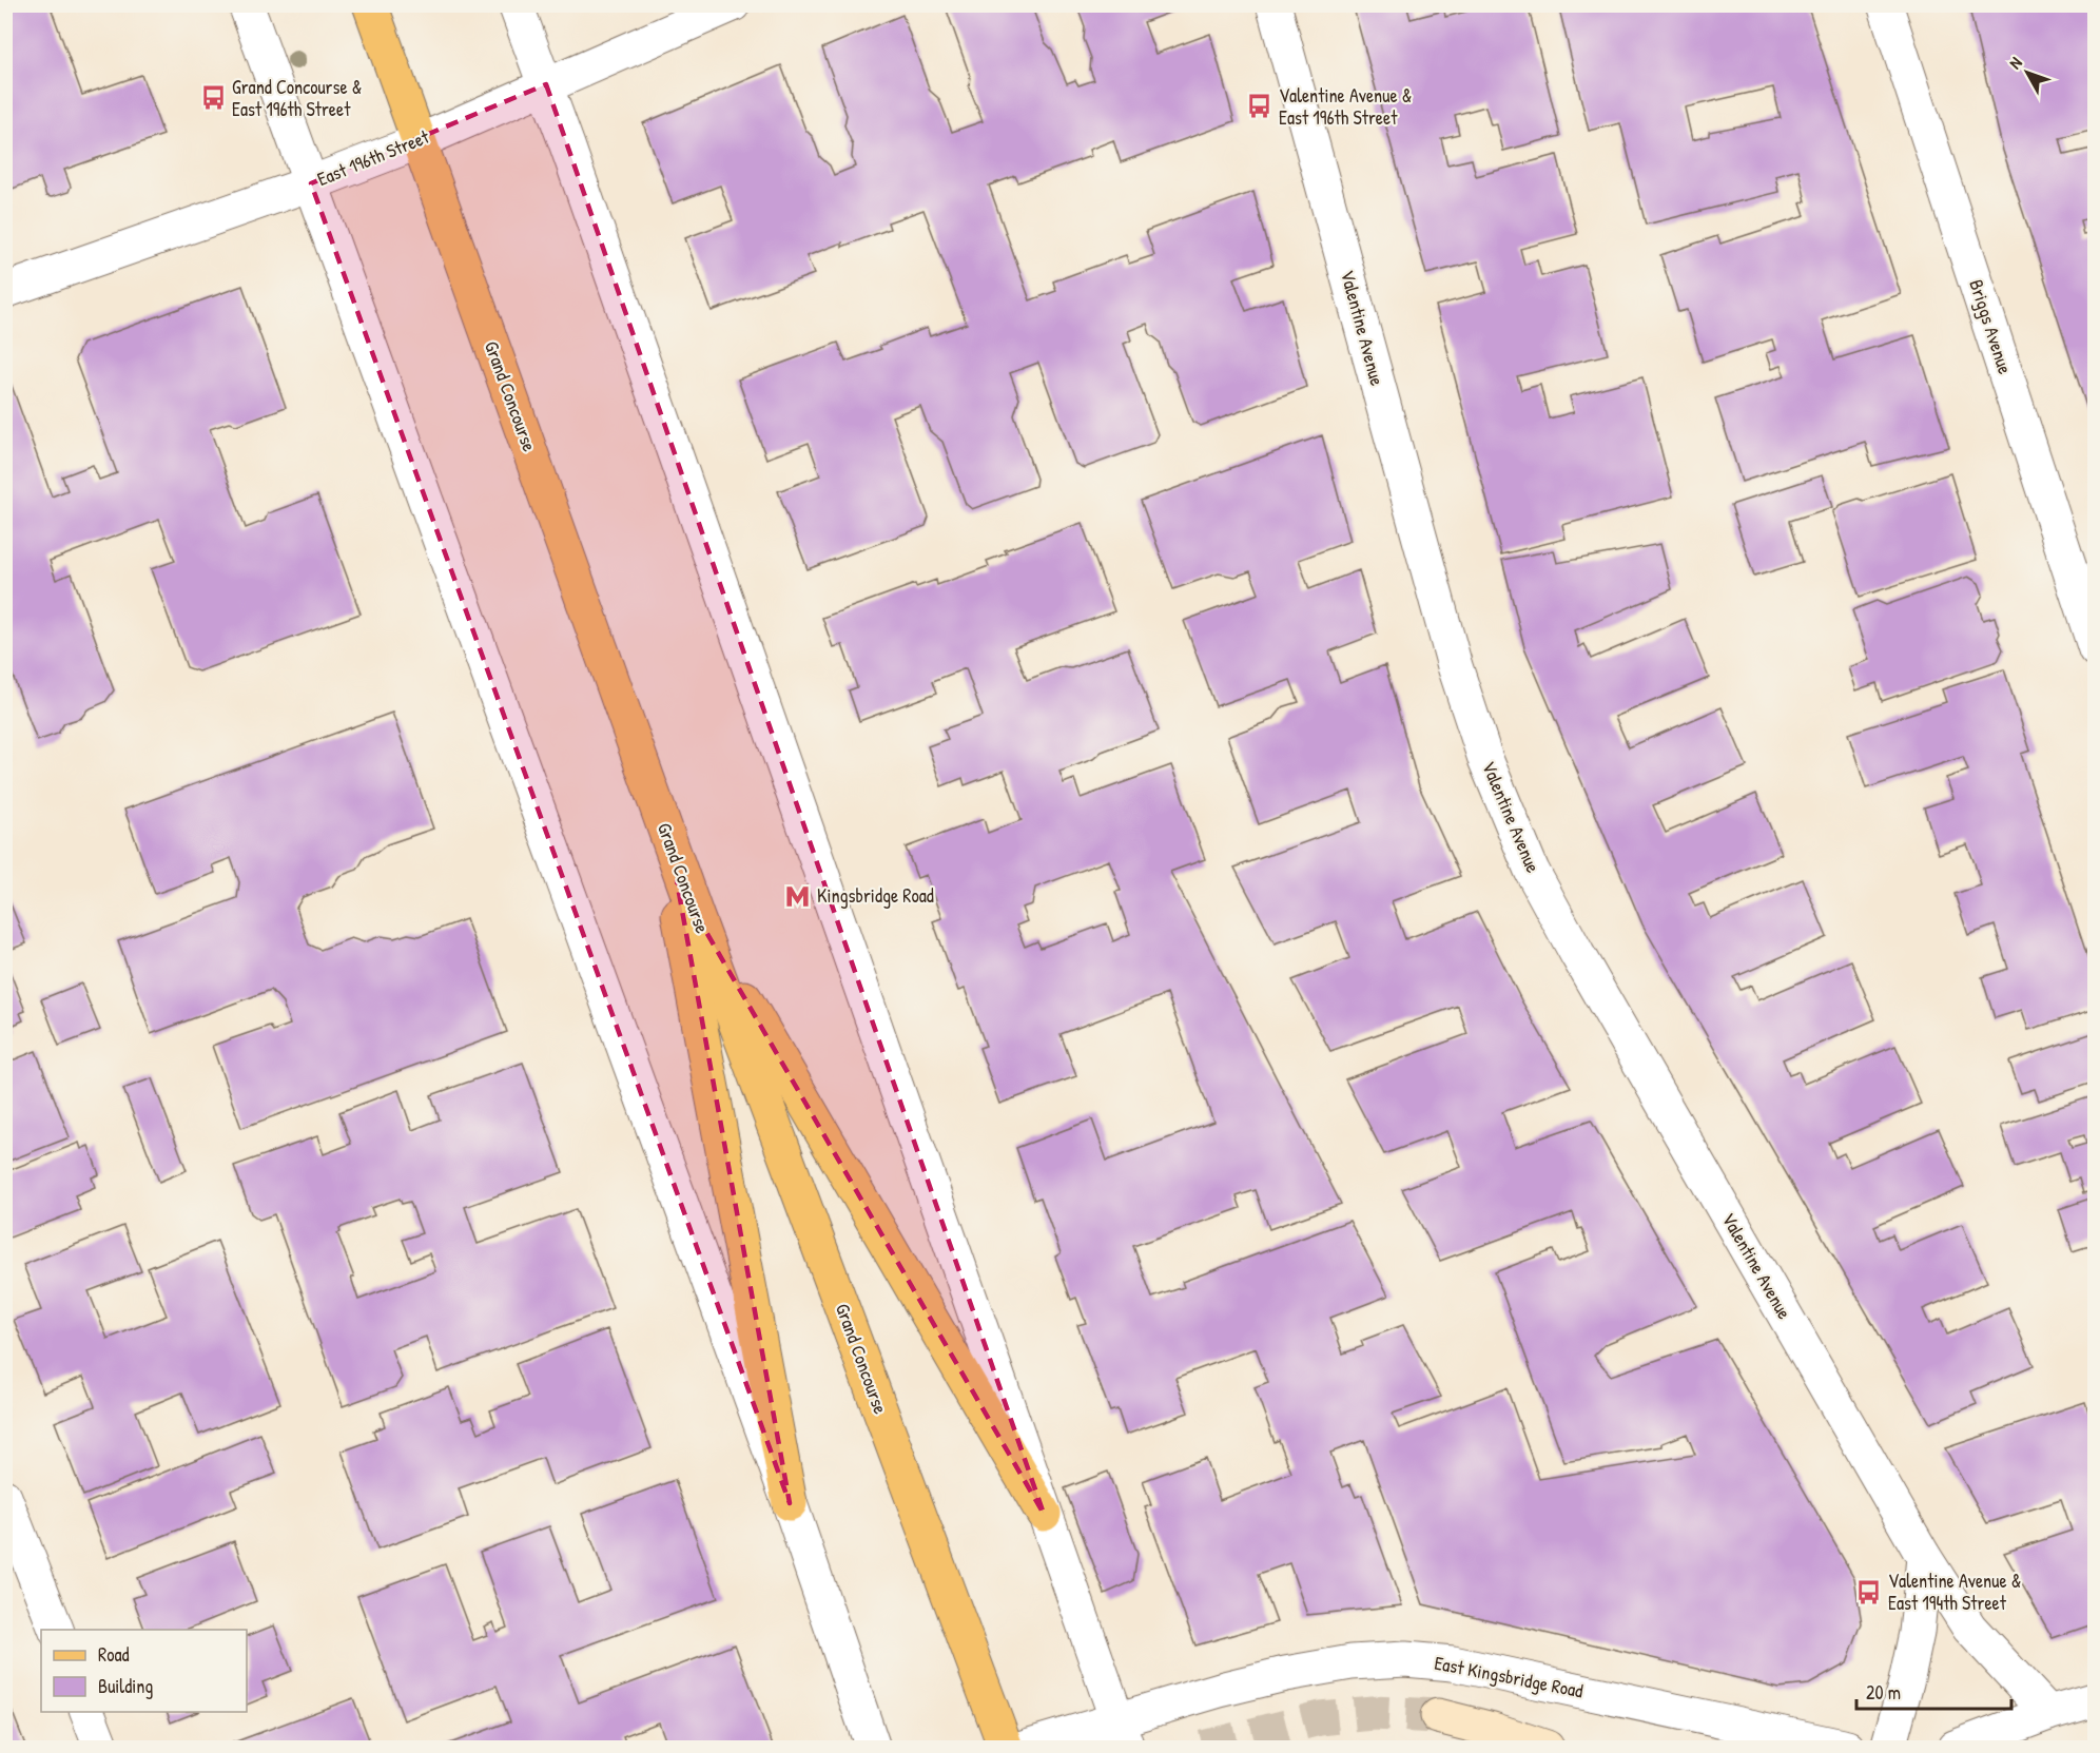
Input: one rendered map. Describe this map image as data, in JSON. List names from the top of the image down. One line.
{"streets":{"main road":["Grand Concourse"],"street":["East 196th Street","Briggs Avenue","Valentine Avenue","East Kingsbridge Road"]},"crossings":[["East 196th Street","Grand Concourse"]],"places":{"bus stop":["Grand Concourse & East 196th Street","Valentine Avenue & East 196th Street","Valentine Avenue & East 194th Street"],"metro station":["Kingsbridge Road"]},"legend":["Road","Building"],"scale_bar":"20 m","north":"top left"}
